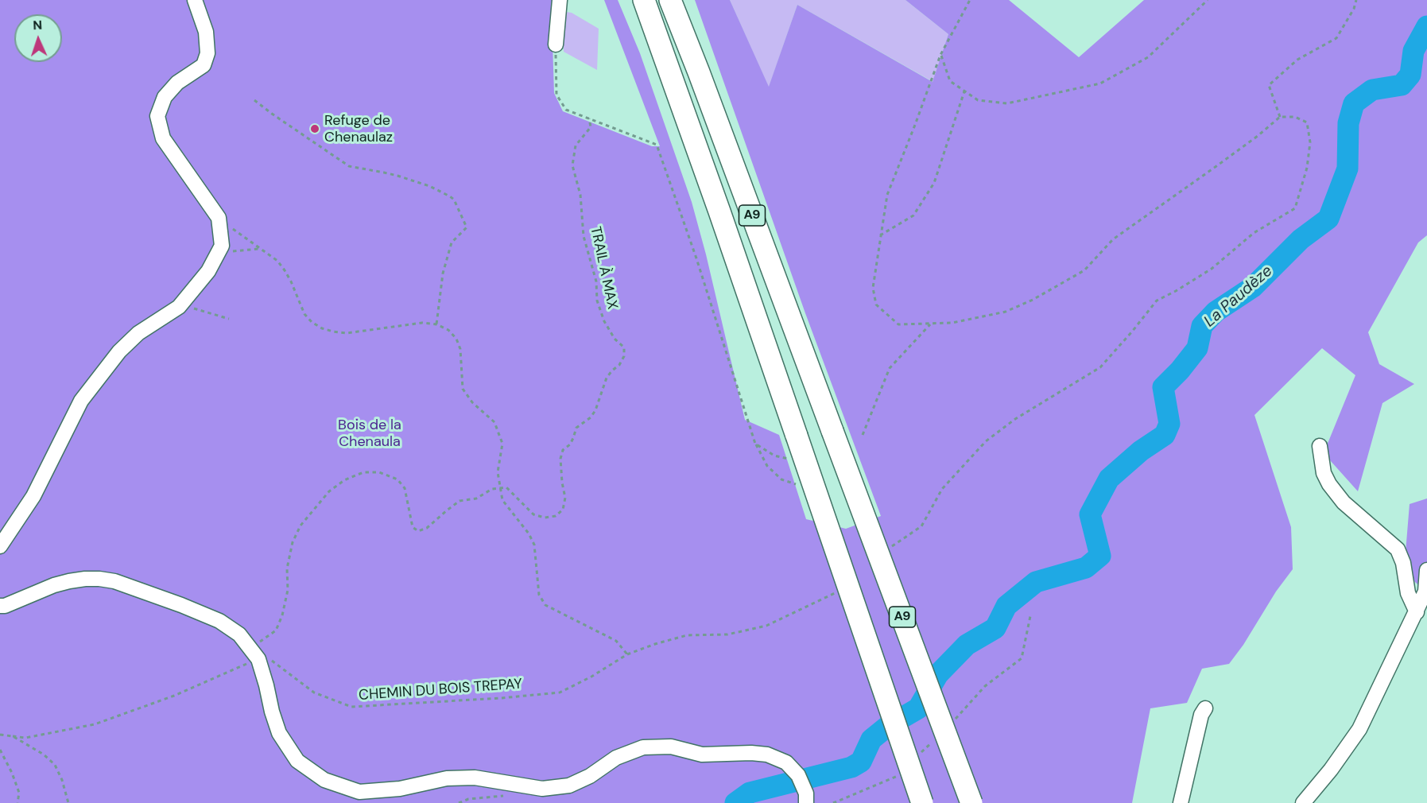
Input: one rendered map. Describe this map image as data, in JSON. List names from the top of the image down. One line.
{"streets":{"highway":["A9"],"path":["TRAIL À MAX","CHEMIN DU BOIS TREPAY"]},"water":["La Paudèze"],"parks":["Bois de la Chenaula"],"places":["Refuge de Chenaulaz"],"north":"top"}
